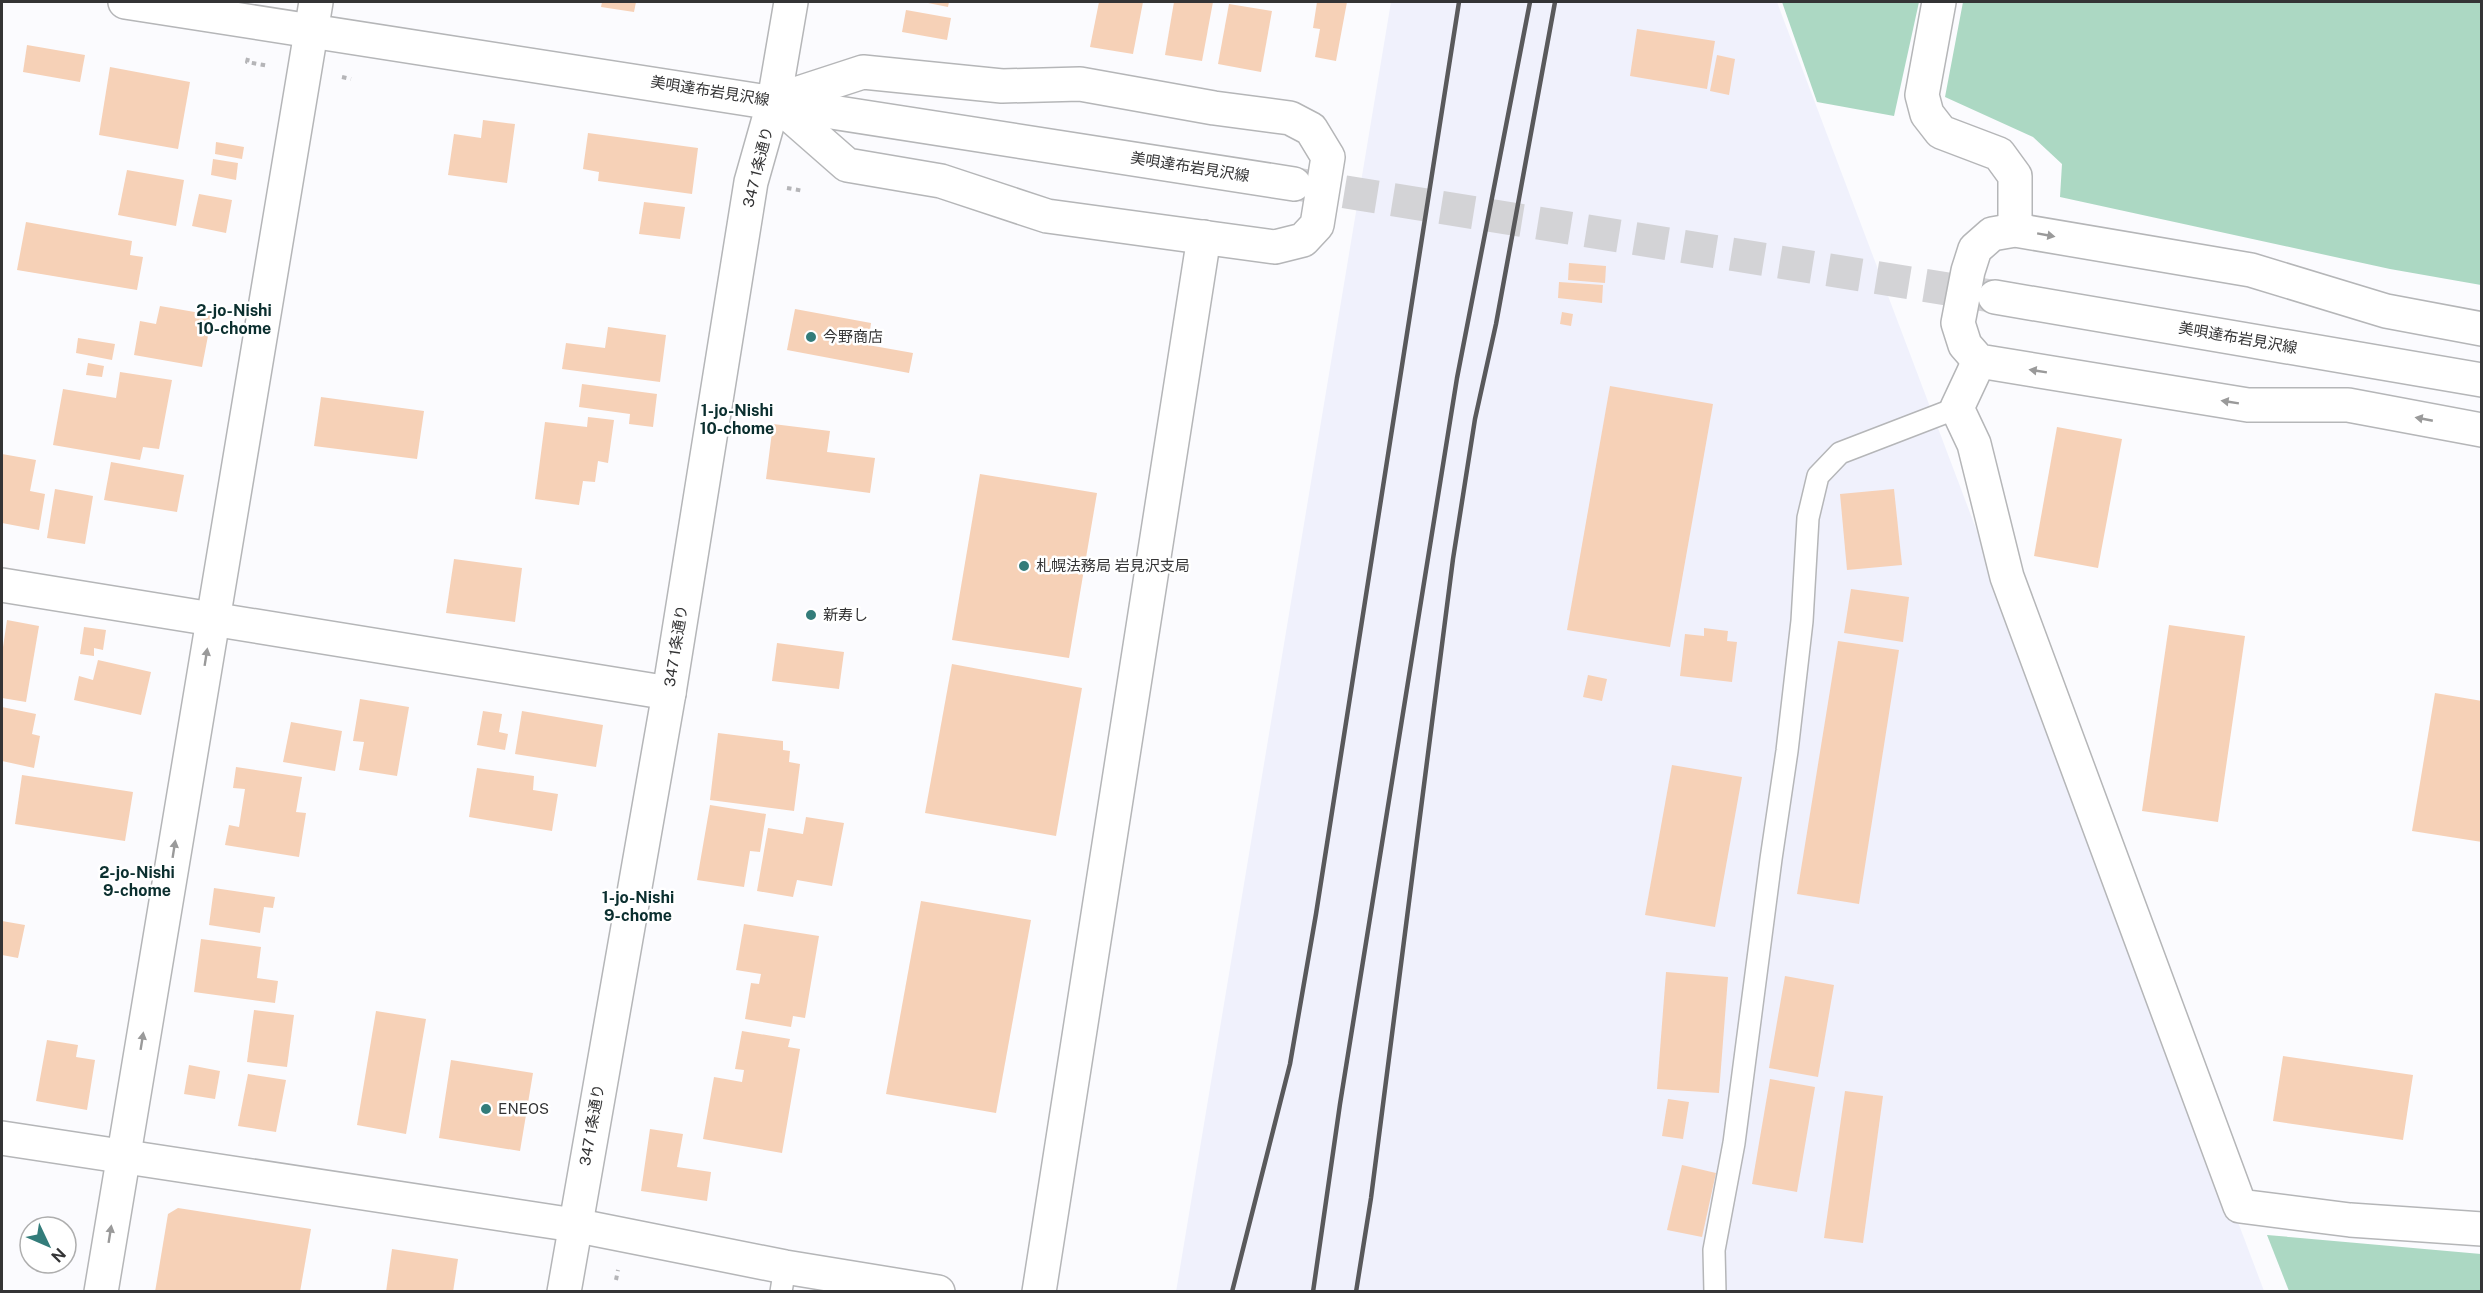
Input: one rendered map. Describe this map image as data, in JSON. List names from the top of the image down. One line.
{"streets":{"street":["美唄達布岩見沢線","347 1条通り"]},"crossings":[["美唄達布岩見沢線","347 1条通り"]],"districts":["2-jo-Nishi 10-chome","1-jo-Nishi 10-chome","2-jo-Nishi 9-chome","1-jo-Nishi 9-chome"],"places":["今野商店","札幌法務局 岩見沢支局","新寿し","ENEOS"],"north":"bottom right"}
